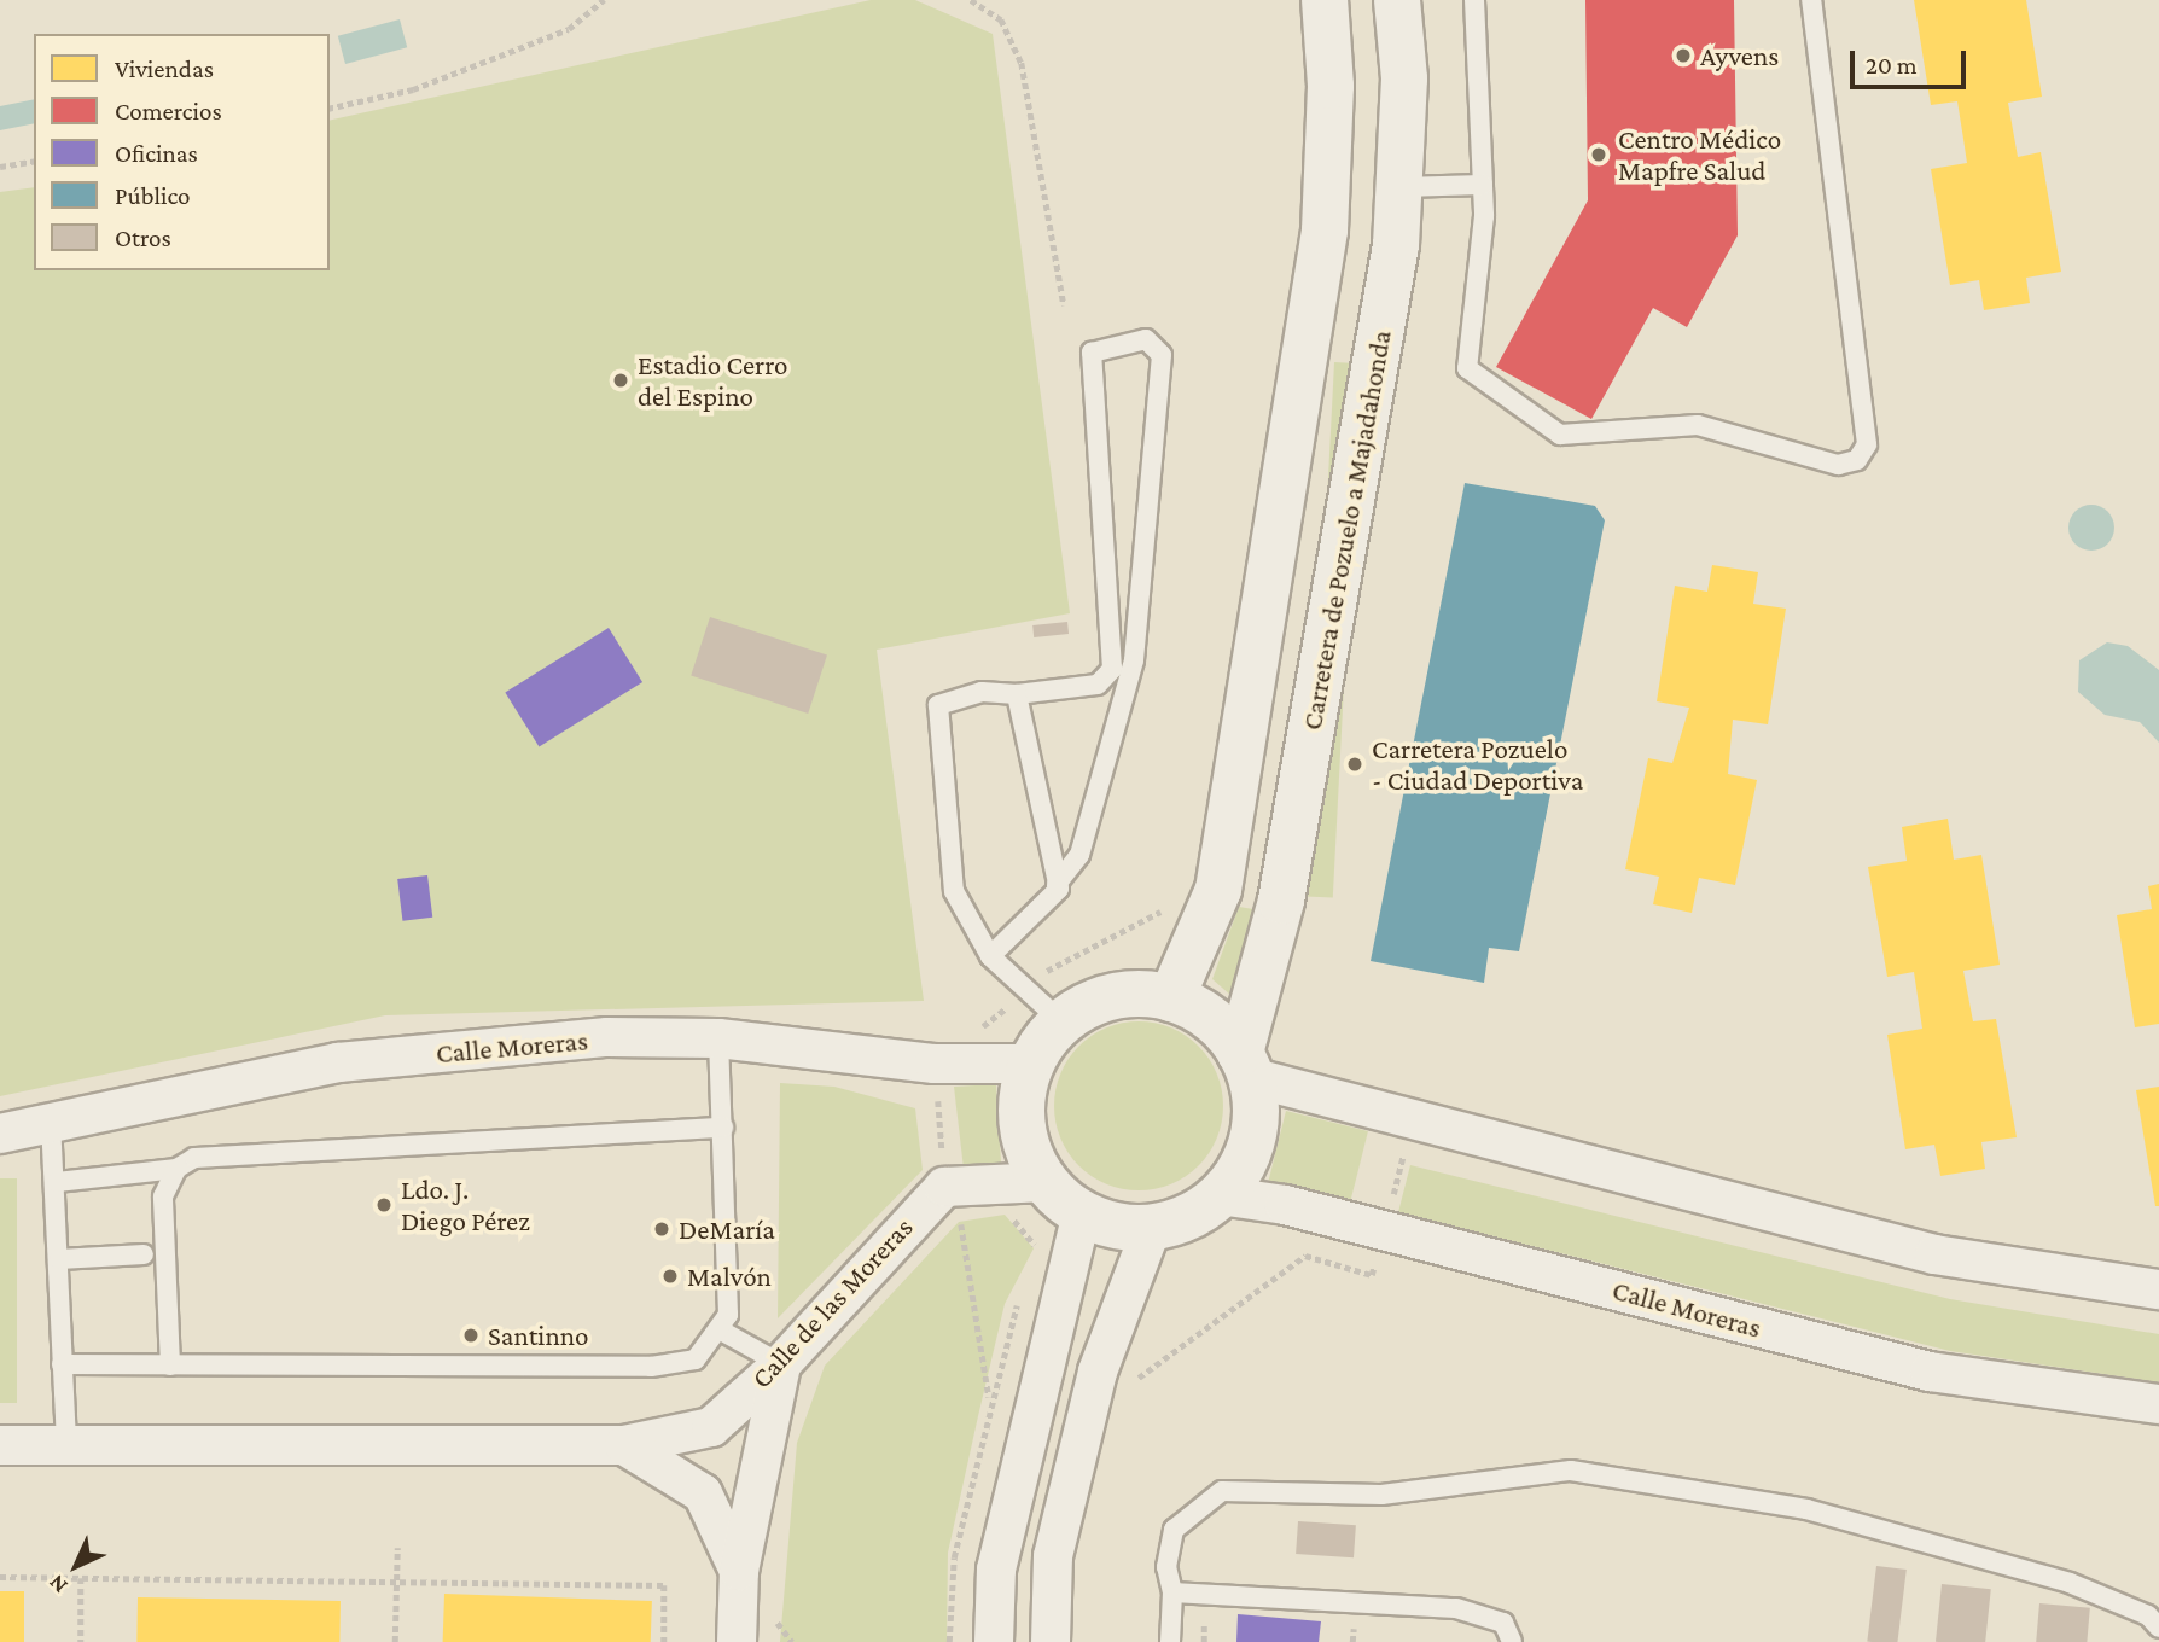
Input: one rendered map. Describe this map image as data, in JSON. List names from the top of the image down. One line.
{"streets":{"street":["Carretera de Pozuelo a Majadahonda","Calle Moreras","Calle de las Moreras"]},"crossings":[["Carretera de Pozuelo a Majadahonda","Calle Moreras"]],"places":["Ayvens","Centro Médico Mapfre Salud","Estadio Cerro del Espino","Carretera Pozuelo - Ciudad Deportiva","Ldo. J. Diego Pérez","DeMaría","Malvón","Santinno"],"legend":["Viviendas","Comercios","Oficinas","Público","Otros"],"scale_bar":"20 m","north":"bottom left"}
